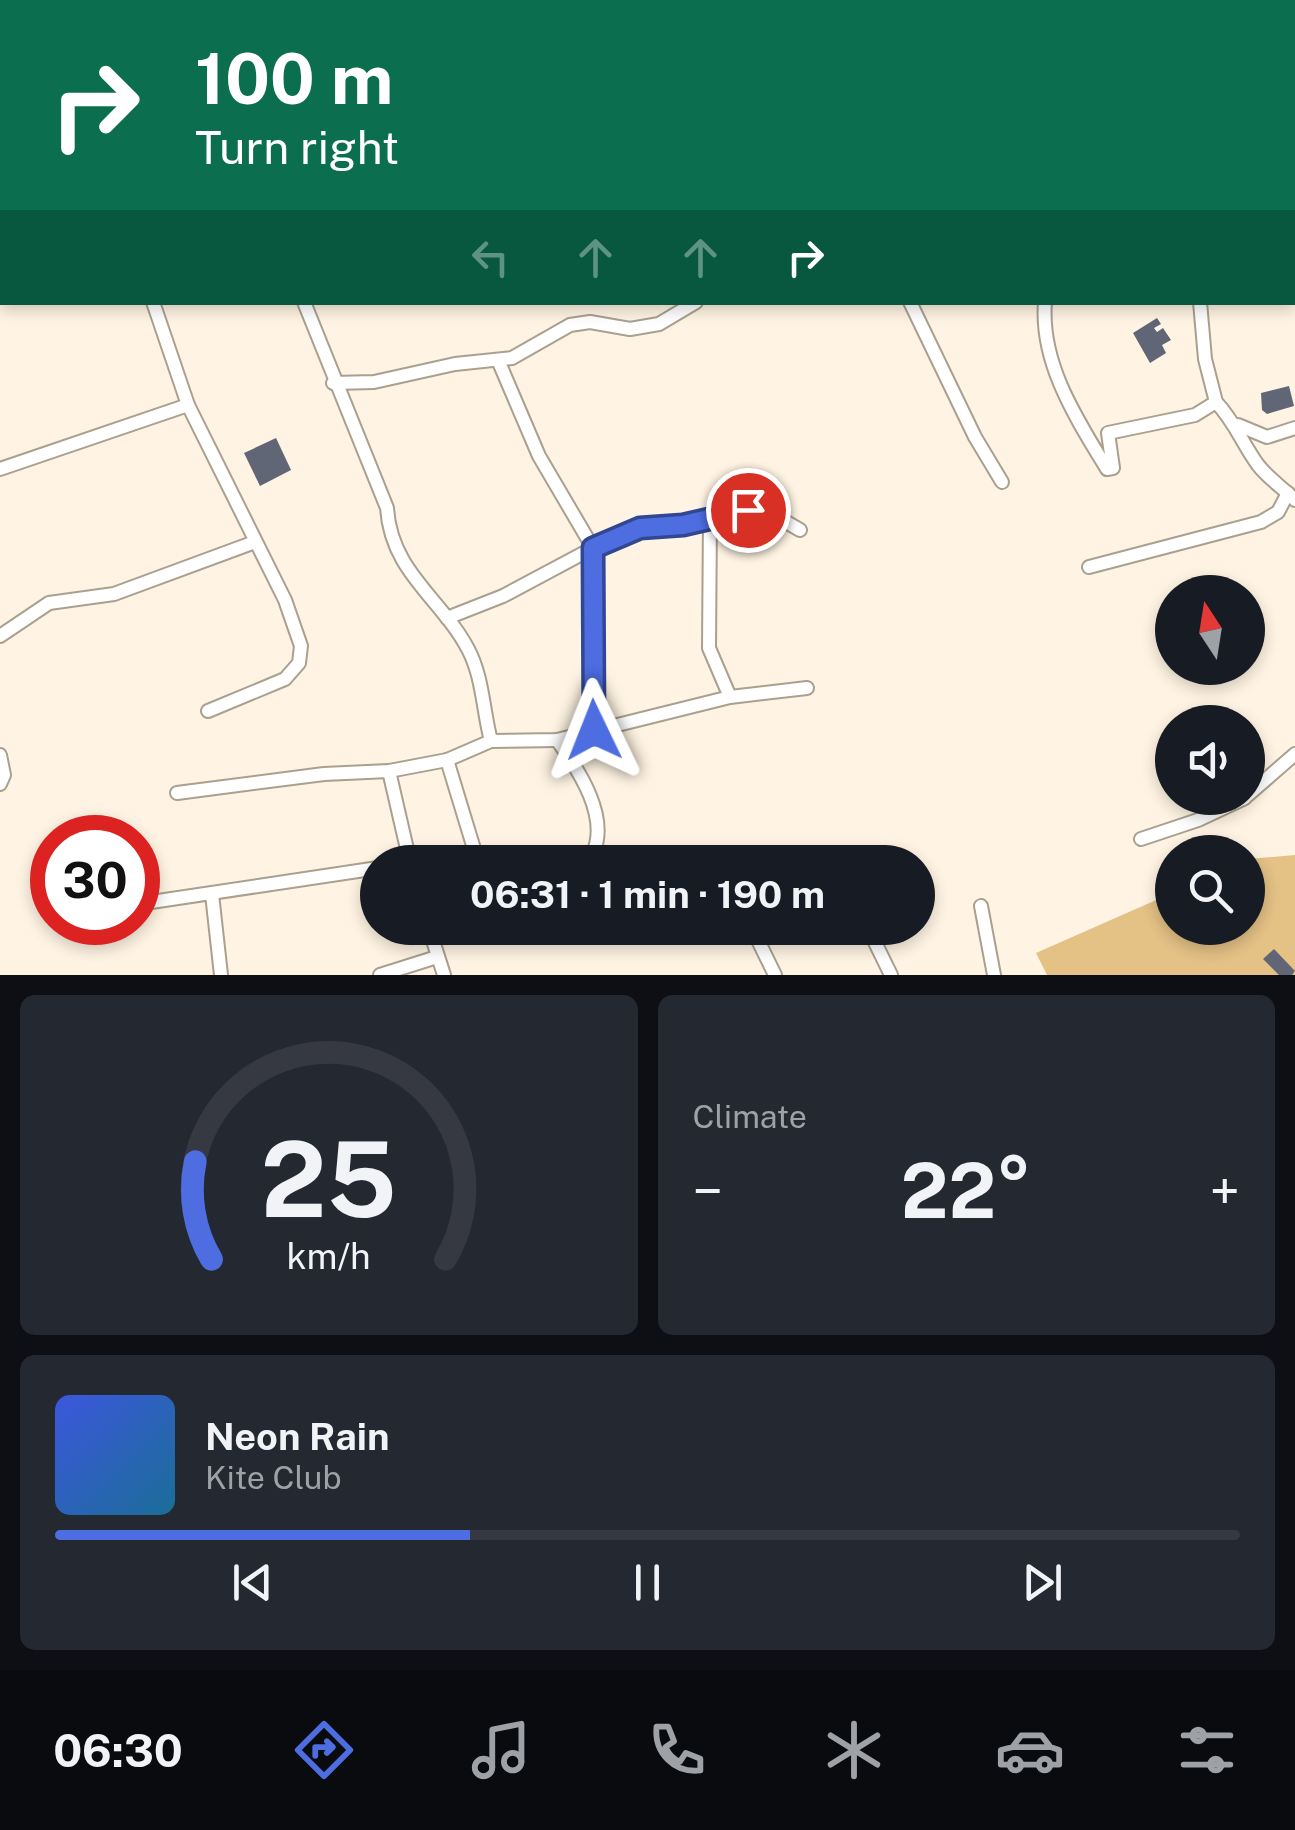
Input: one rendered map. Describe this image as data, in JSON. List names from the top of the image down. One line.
{"north":"top","page":{"turn":["100 m","Turn right"],"limit":"30","trip":"06:31 · 1 min · 190 m","tile":"Climate","heat":["−","22°","+"],"song":["Neon Rain","Kite Club"],"tabs":"06:30","gauge":["25","km/h"]}}
